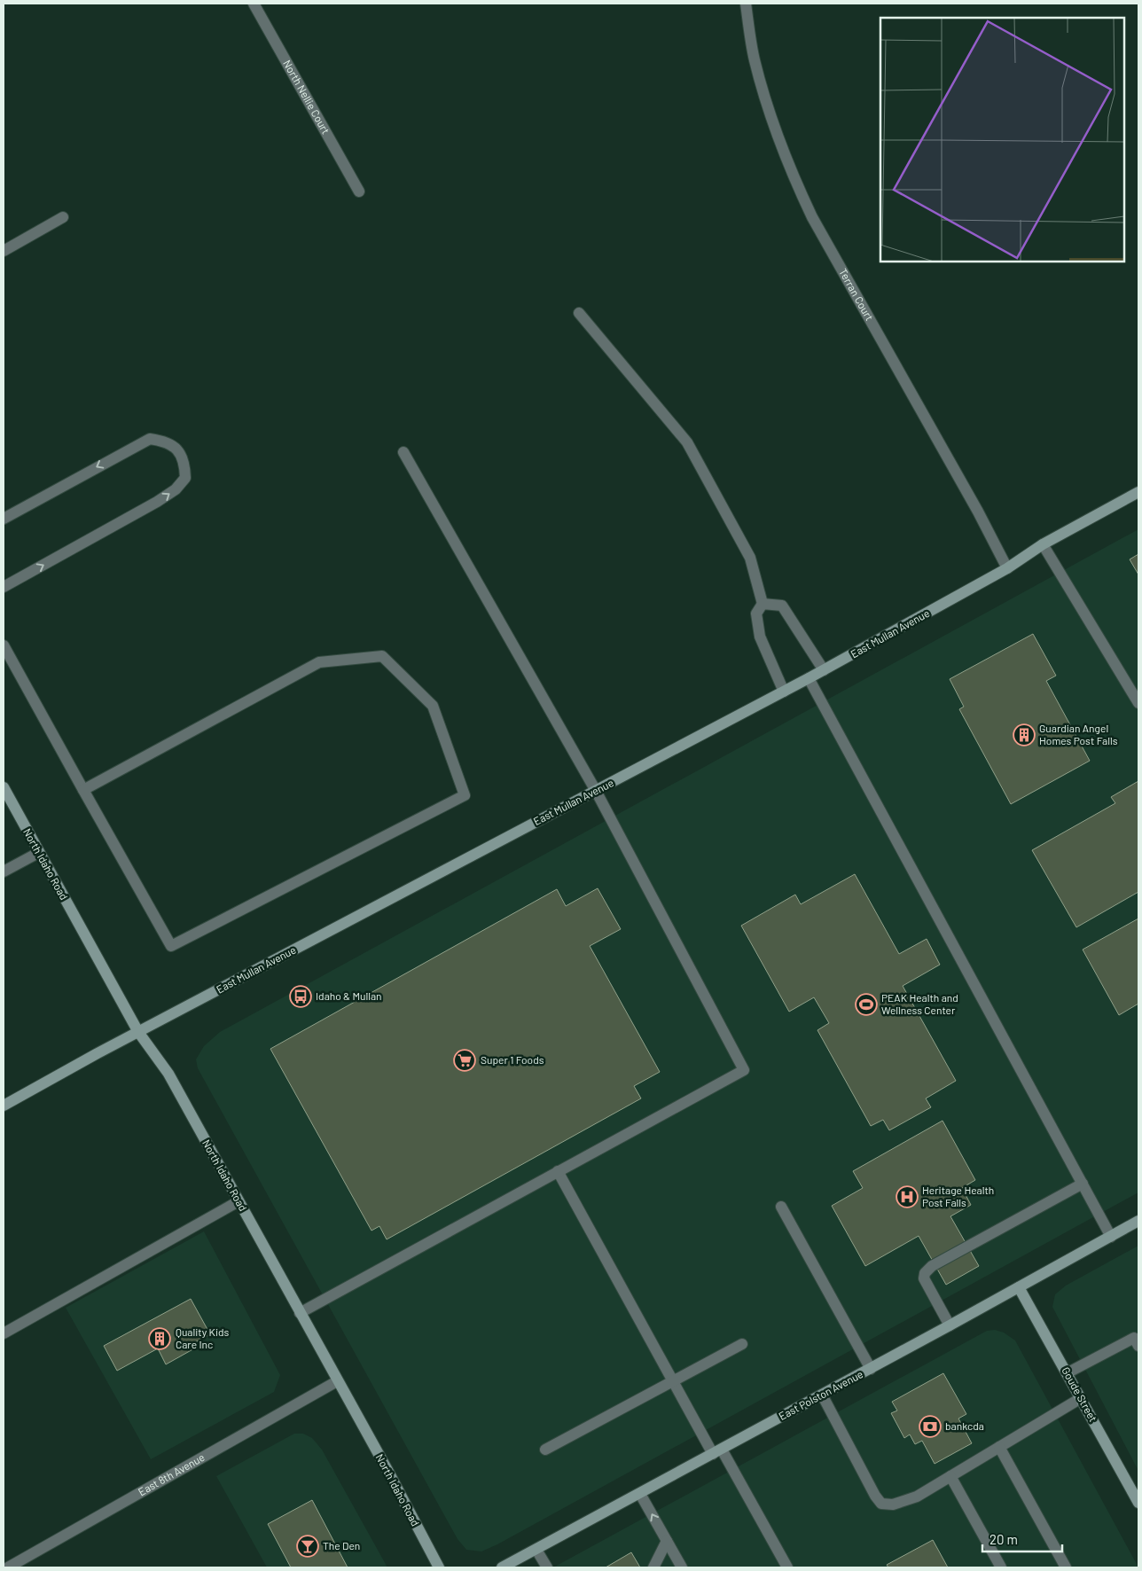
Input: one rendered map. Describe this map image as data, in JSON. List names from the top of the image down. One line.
{"streets":{"main road":["East Mullan Avenue","North Idaho Road","Goude Street","East Polston Avenue"],"street":["North Nellie Court","Terran Court","East 8th Avenue"]},"crossings":[["Terran Court","East Mullan Avenue"],["East Mullan Avenue","North Idaho Road"],["North Idaho Road","East 8th Avenue"],["Goude Street","East Polston Avenue"]],"places":{"building":["Guardian Angel Homes Post Falls","Quality Kids Care Inc"],"bus stop":["Idaho & Mullan"],"sports":["PEAK Health and Wellness Center"],"supermarket":["Super 1 Foods"],"hospital":["Heritage Health Post Falls"],"bank":["bankcda"],"bar":["The Den"]},"scale_bar":"20 m"}
